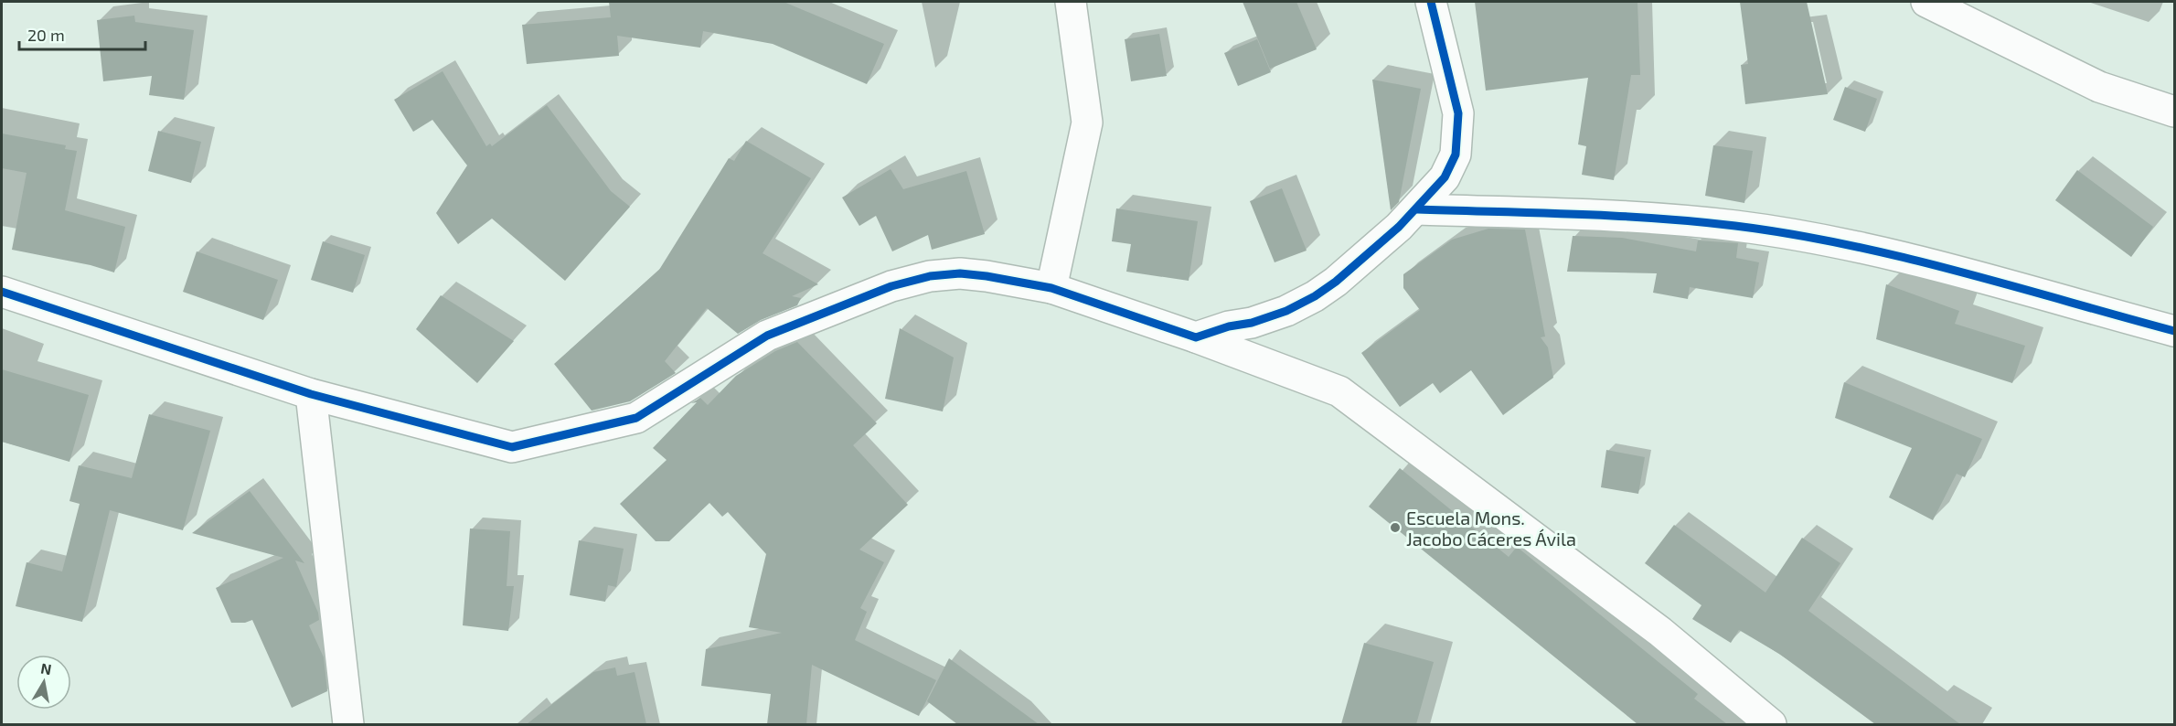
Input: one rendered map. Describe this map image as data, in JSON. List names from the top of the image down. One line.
{"places":["Escuela Mons. Jacobo Cáceres Ávila"],"scale_bar":"20 m","north":"top"}
